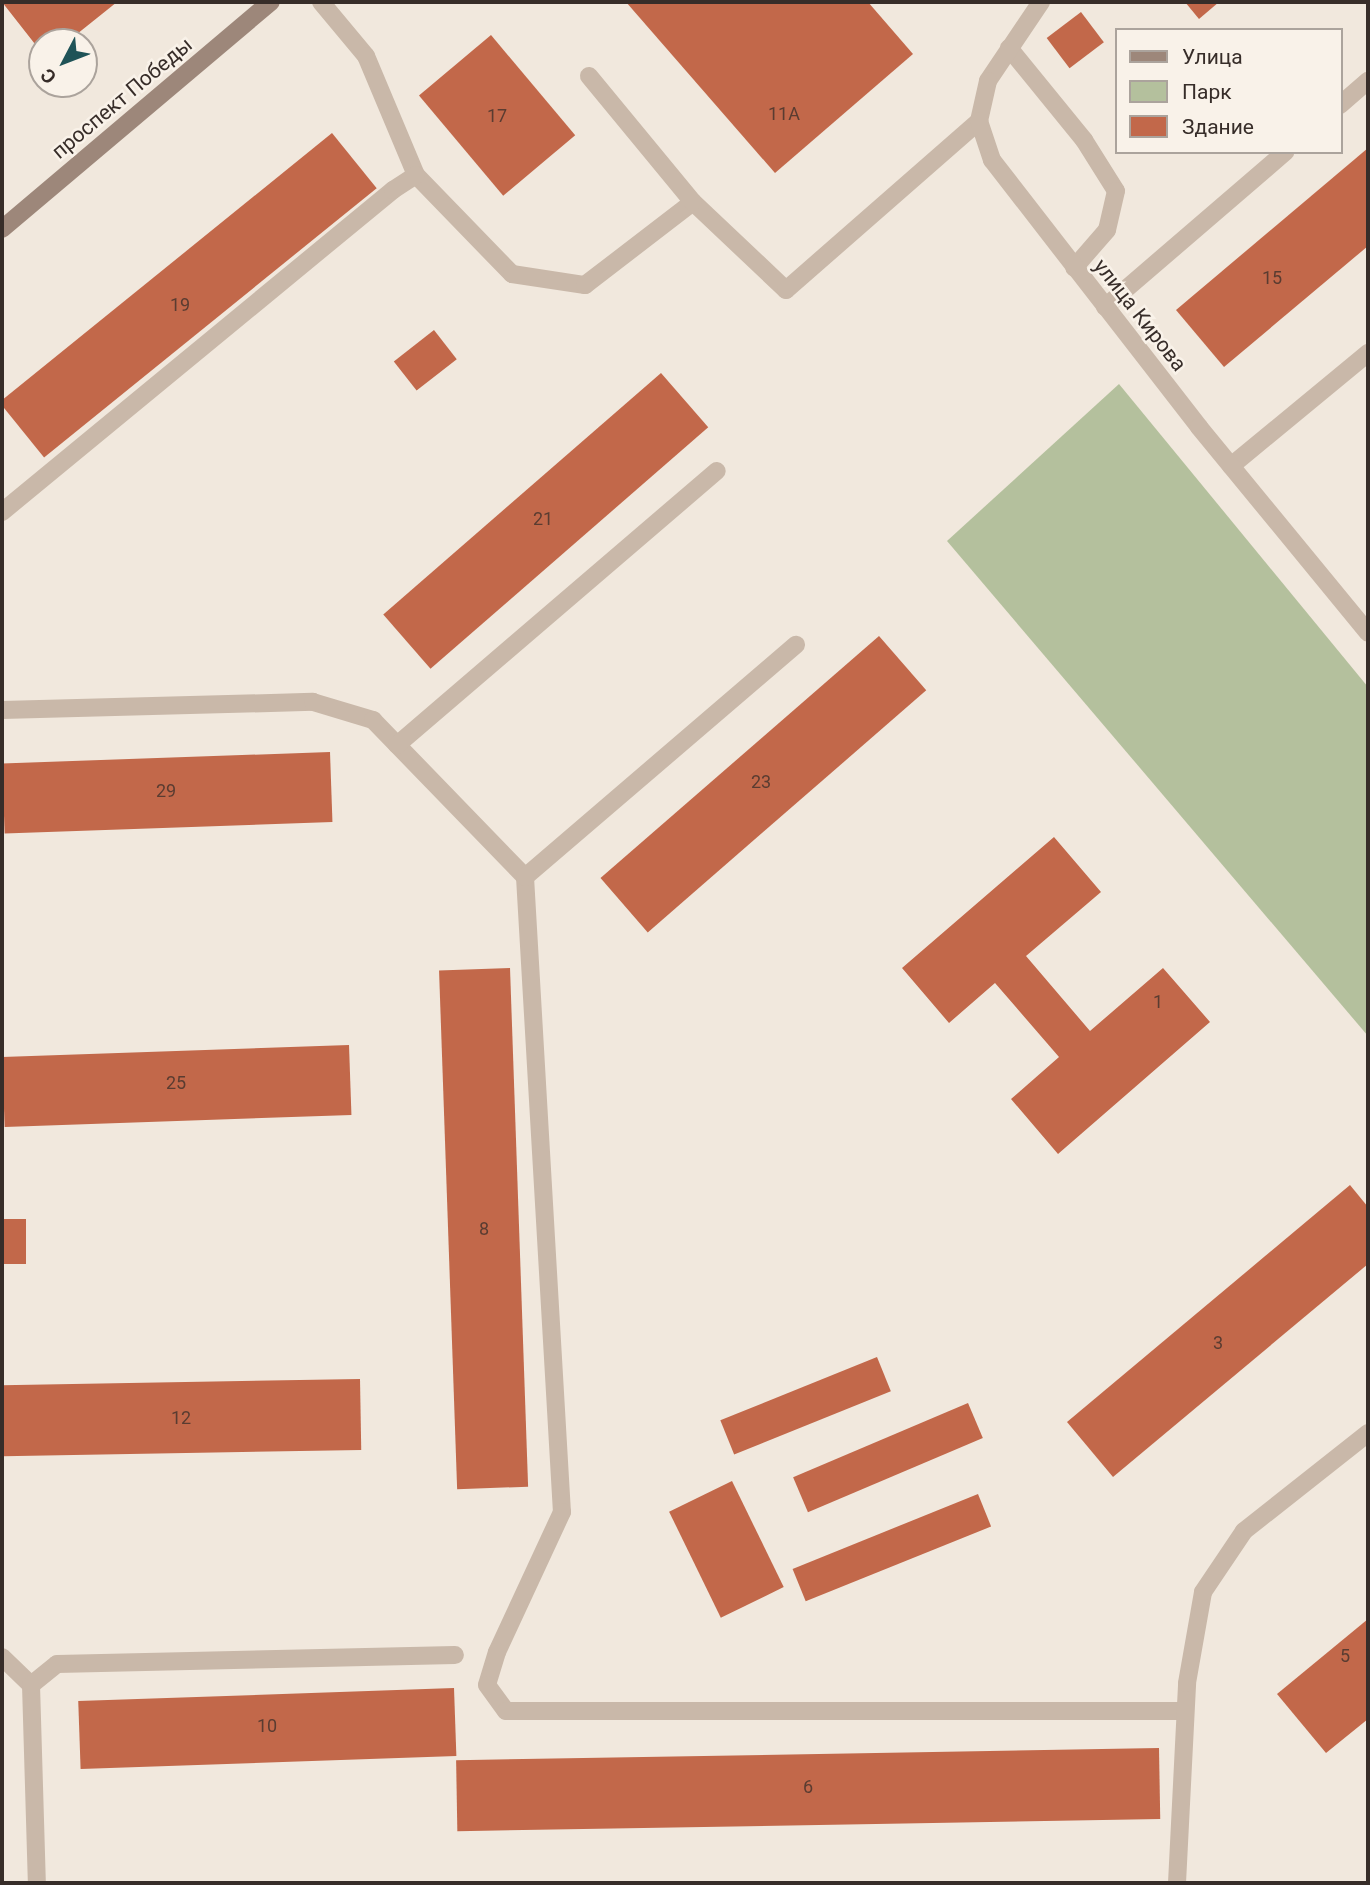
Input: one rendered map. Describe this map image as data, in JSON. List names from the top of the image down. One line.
{"streets":{"main road":["проспект Победы"],"street":["улица Кирова"]},"house_numbers":["11А","17","15","19","21","23","29","1","25","8","3","12","5","10","6"],"legend":["Улица","Парк","Здание"],"north":"bottom left"}
